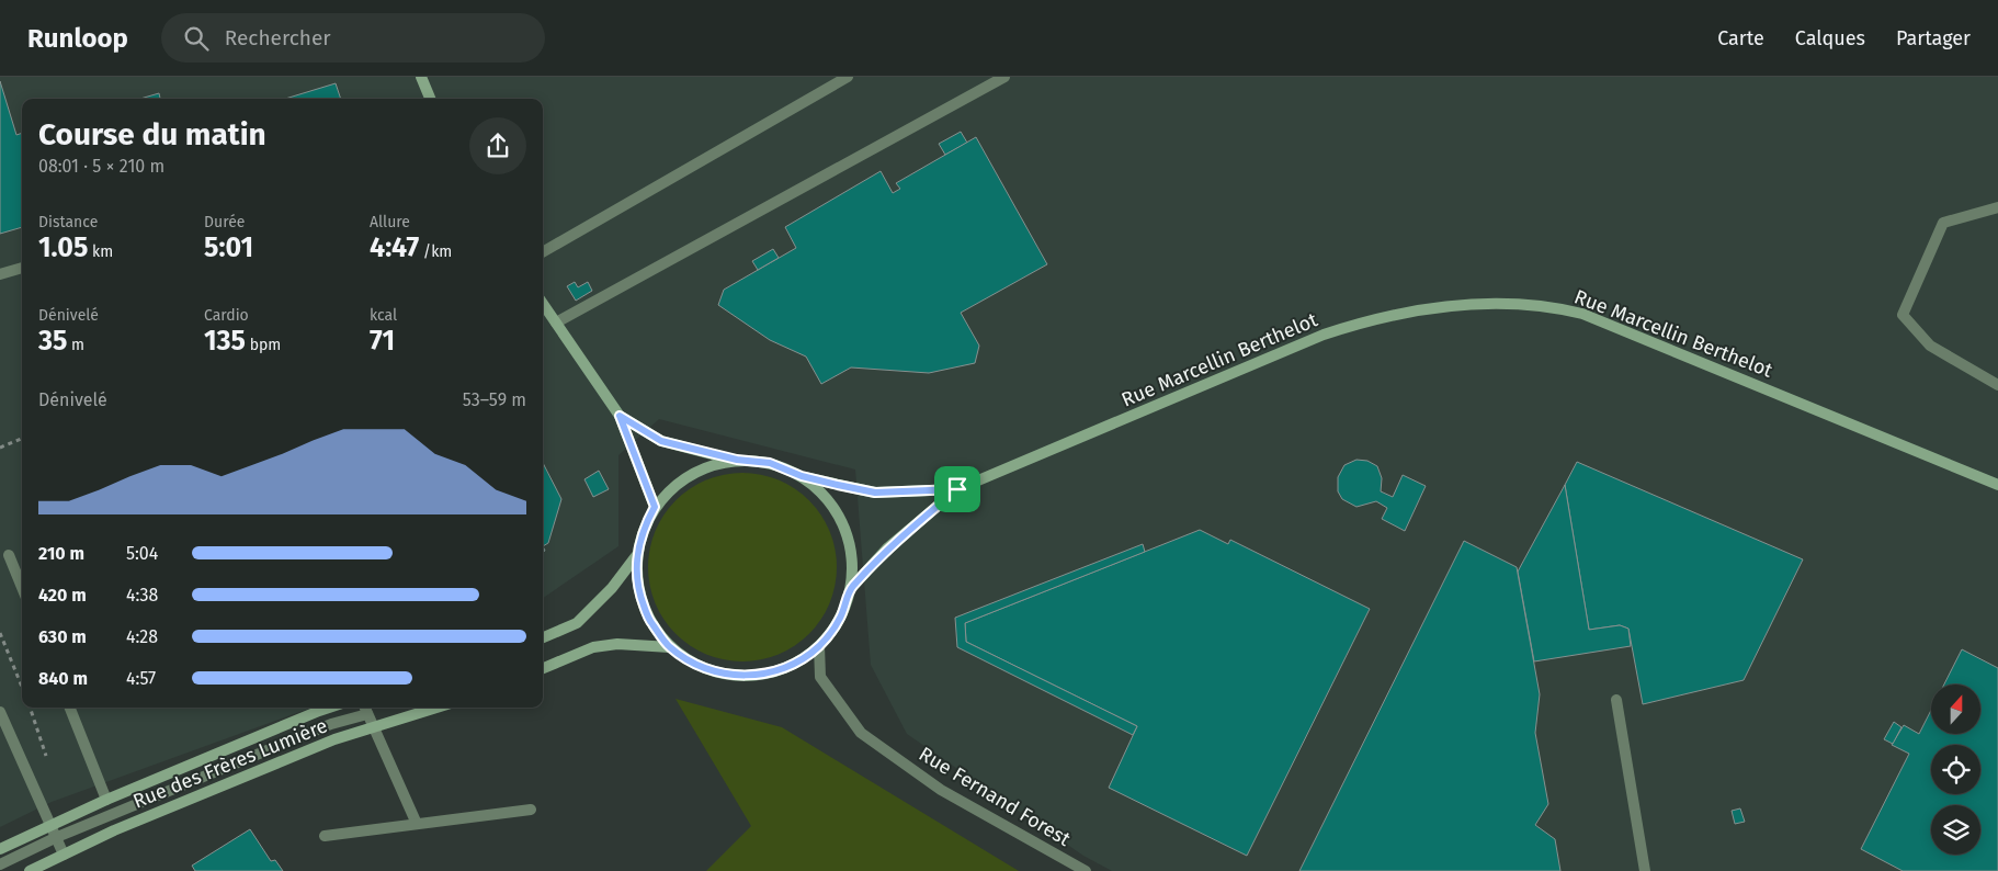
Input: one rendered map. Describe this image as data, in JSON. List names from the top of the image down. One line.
{"streets":{"main road":["Rue Marcellin Berthelot","Rue des Frères Lumière"],"street":["Rue Fernand Forest"]},"north":"top","page":{"header":"Runloop","search":"Rechercher","nav":["Carte","Calques","Partager"],"heading":["Course du matin","08:01 · 5 × 210 m"],"stats":[["Distance","1.05 km"],["Durée","5:01"],["Allure","4:47 /km"],["Dénivelé","35 m"],["Cardio","135 bpm"],["kcal","71"]],"chart":["Dénivelé","53–59 m"],"list":[{"name":"210 m","note":"5:04"},{"name":"420 m","note":"4:38"},{"name":"630 m","note":"4:28"},{"name":"840 m","note":"4:57"}]}}
